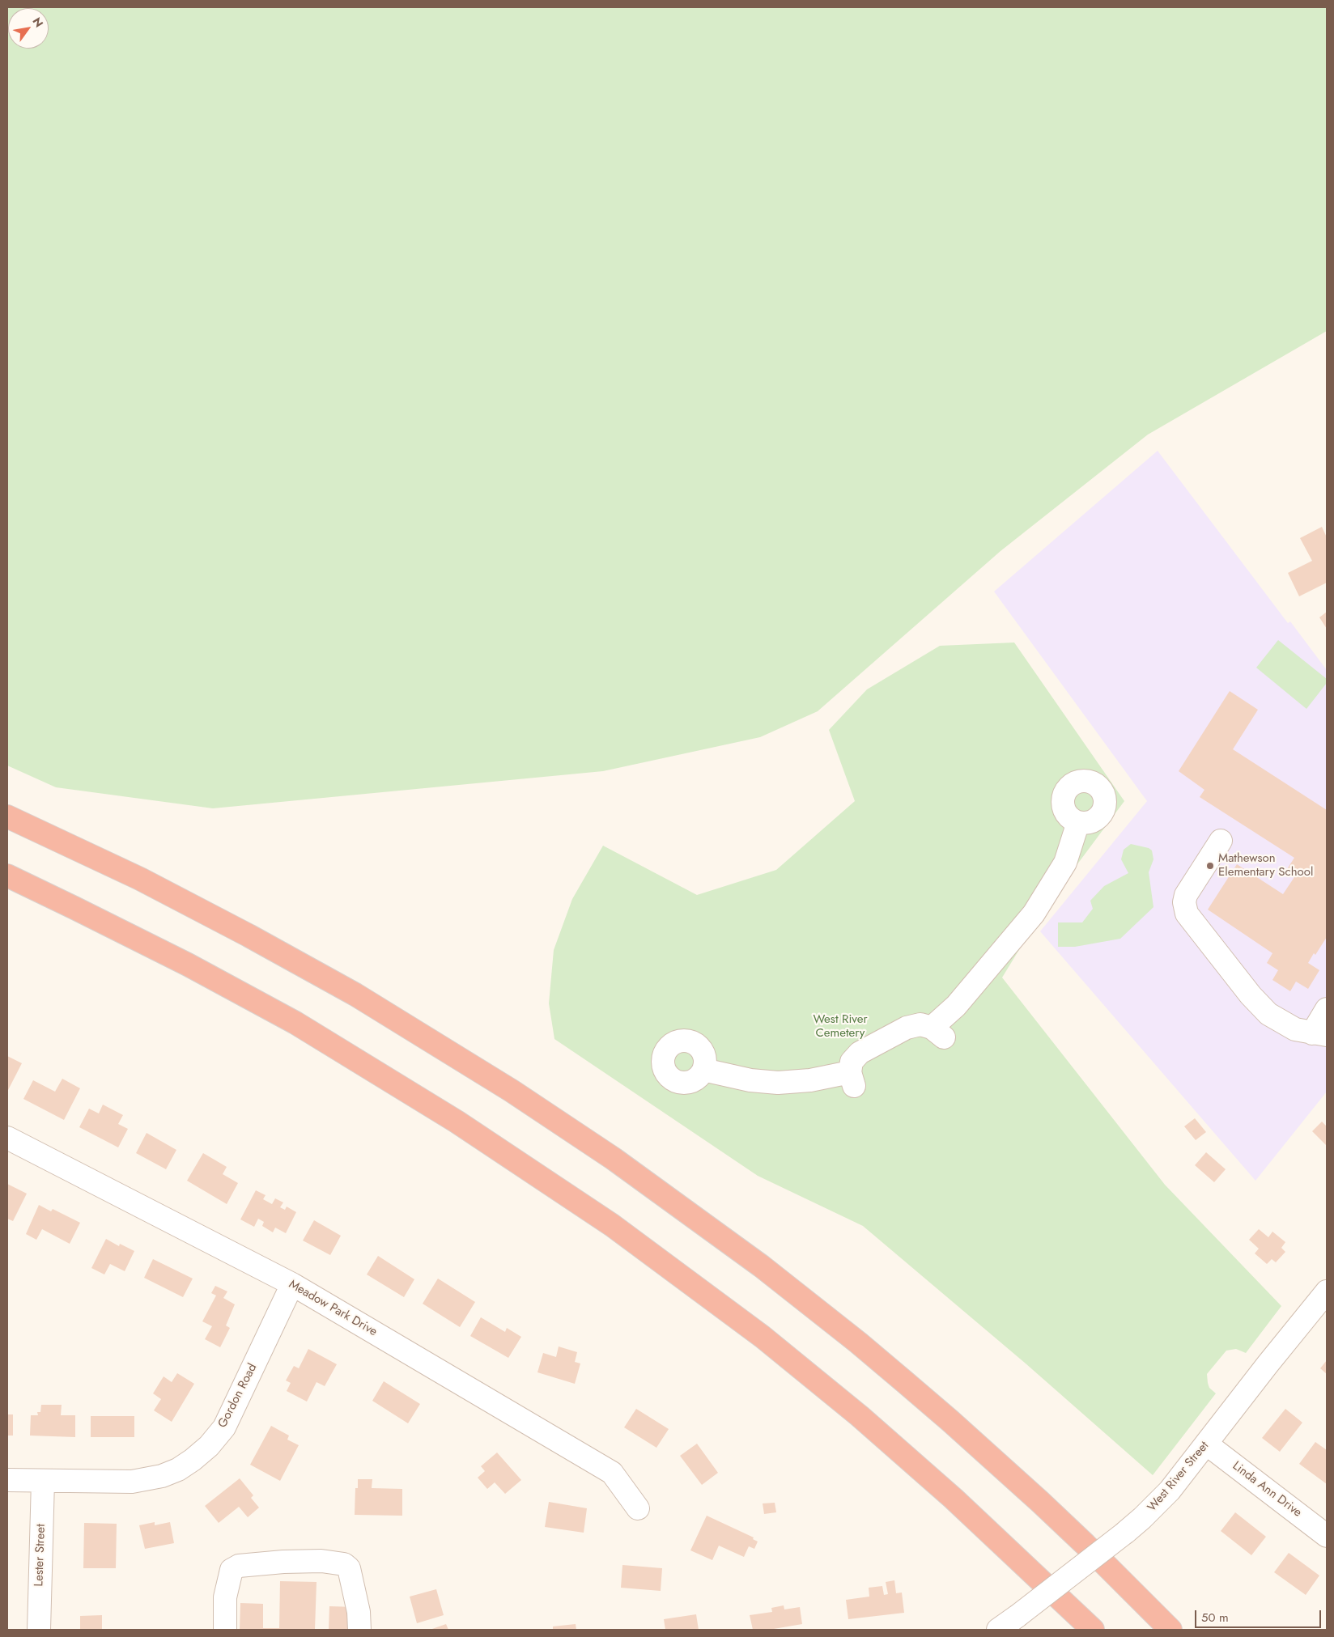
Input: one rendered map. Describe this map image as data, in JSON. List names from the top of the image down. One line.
{"streets":{"street":["Meadow Park Drive","Gordon Road","West River Street","Linda Ann Drive","Lester Street"]},"crossings":[["Meadow Park Drive","Gordon Road"],["Gordon Road","Lester Street"],["West River Street","Linda Ann Drive"]],"parks":["West River Cemetery"],"places":["Mathewson Elementary School"],"scale_bar":"50 m","north":"top right"}
